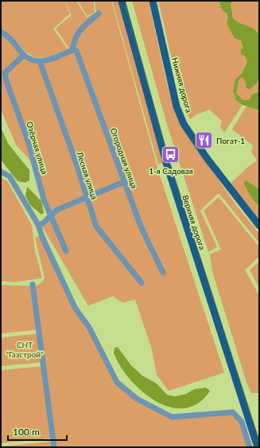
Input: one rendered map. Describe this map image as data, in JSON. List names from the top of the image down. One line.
{"streets":{"main road":["Нижняя дорога","Верхняя дорога"],"street":["Озёрная улица","Огородная улица","Лесная улица"]},"parks":["СНТ \"Газстрой\""],"places":{"restaurant":["Погат-1"],"bus stop":["1-я Садовая"]},"scale_bar":"100 m"}
